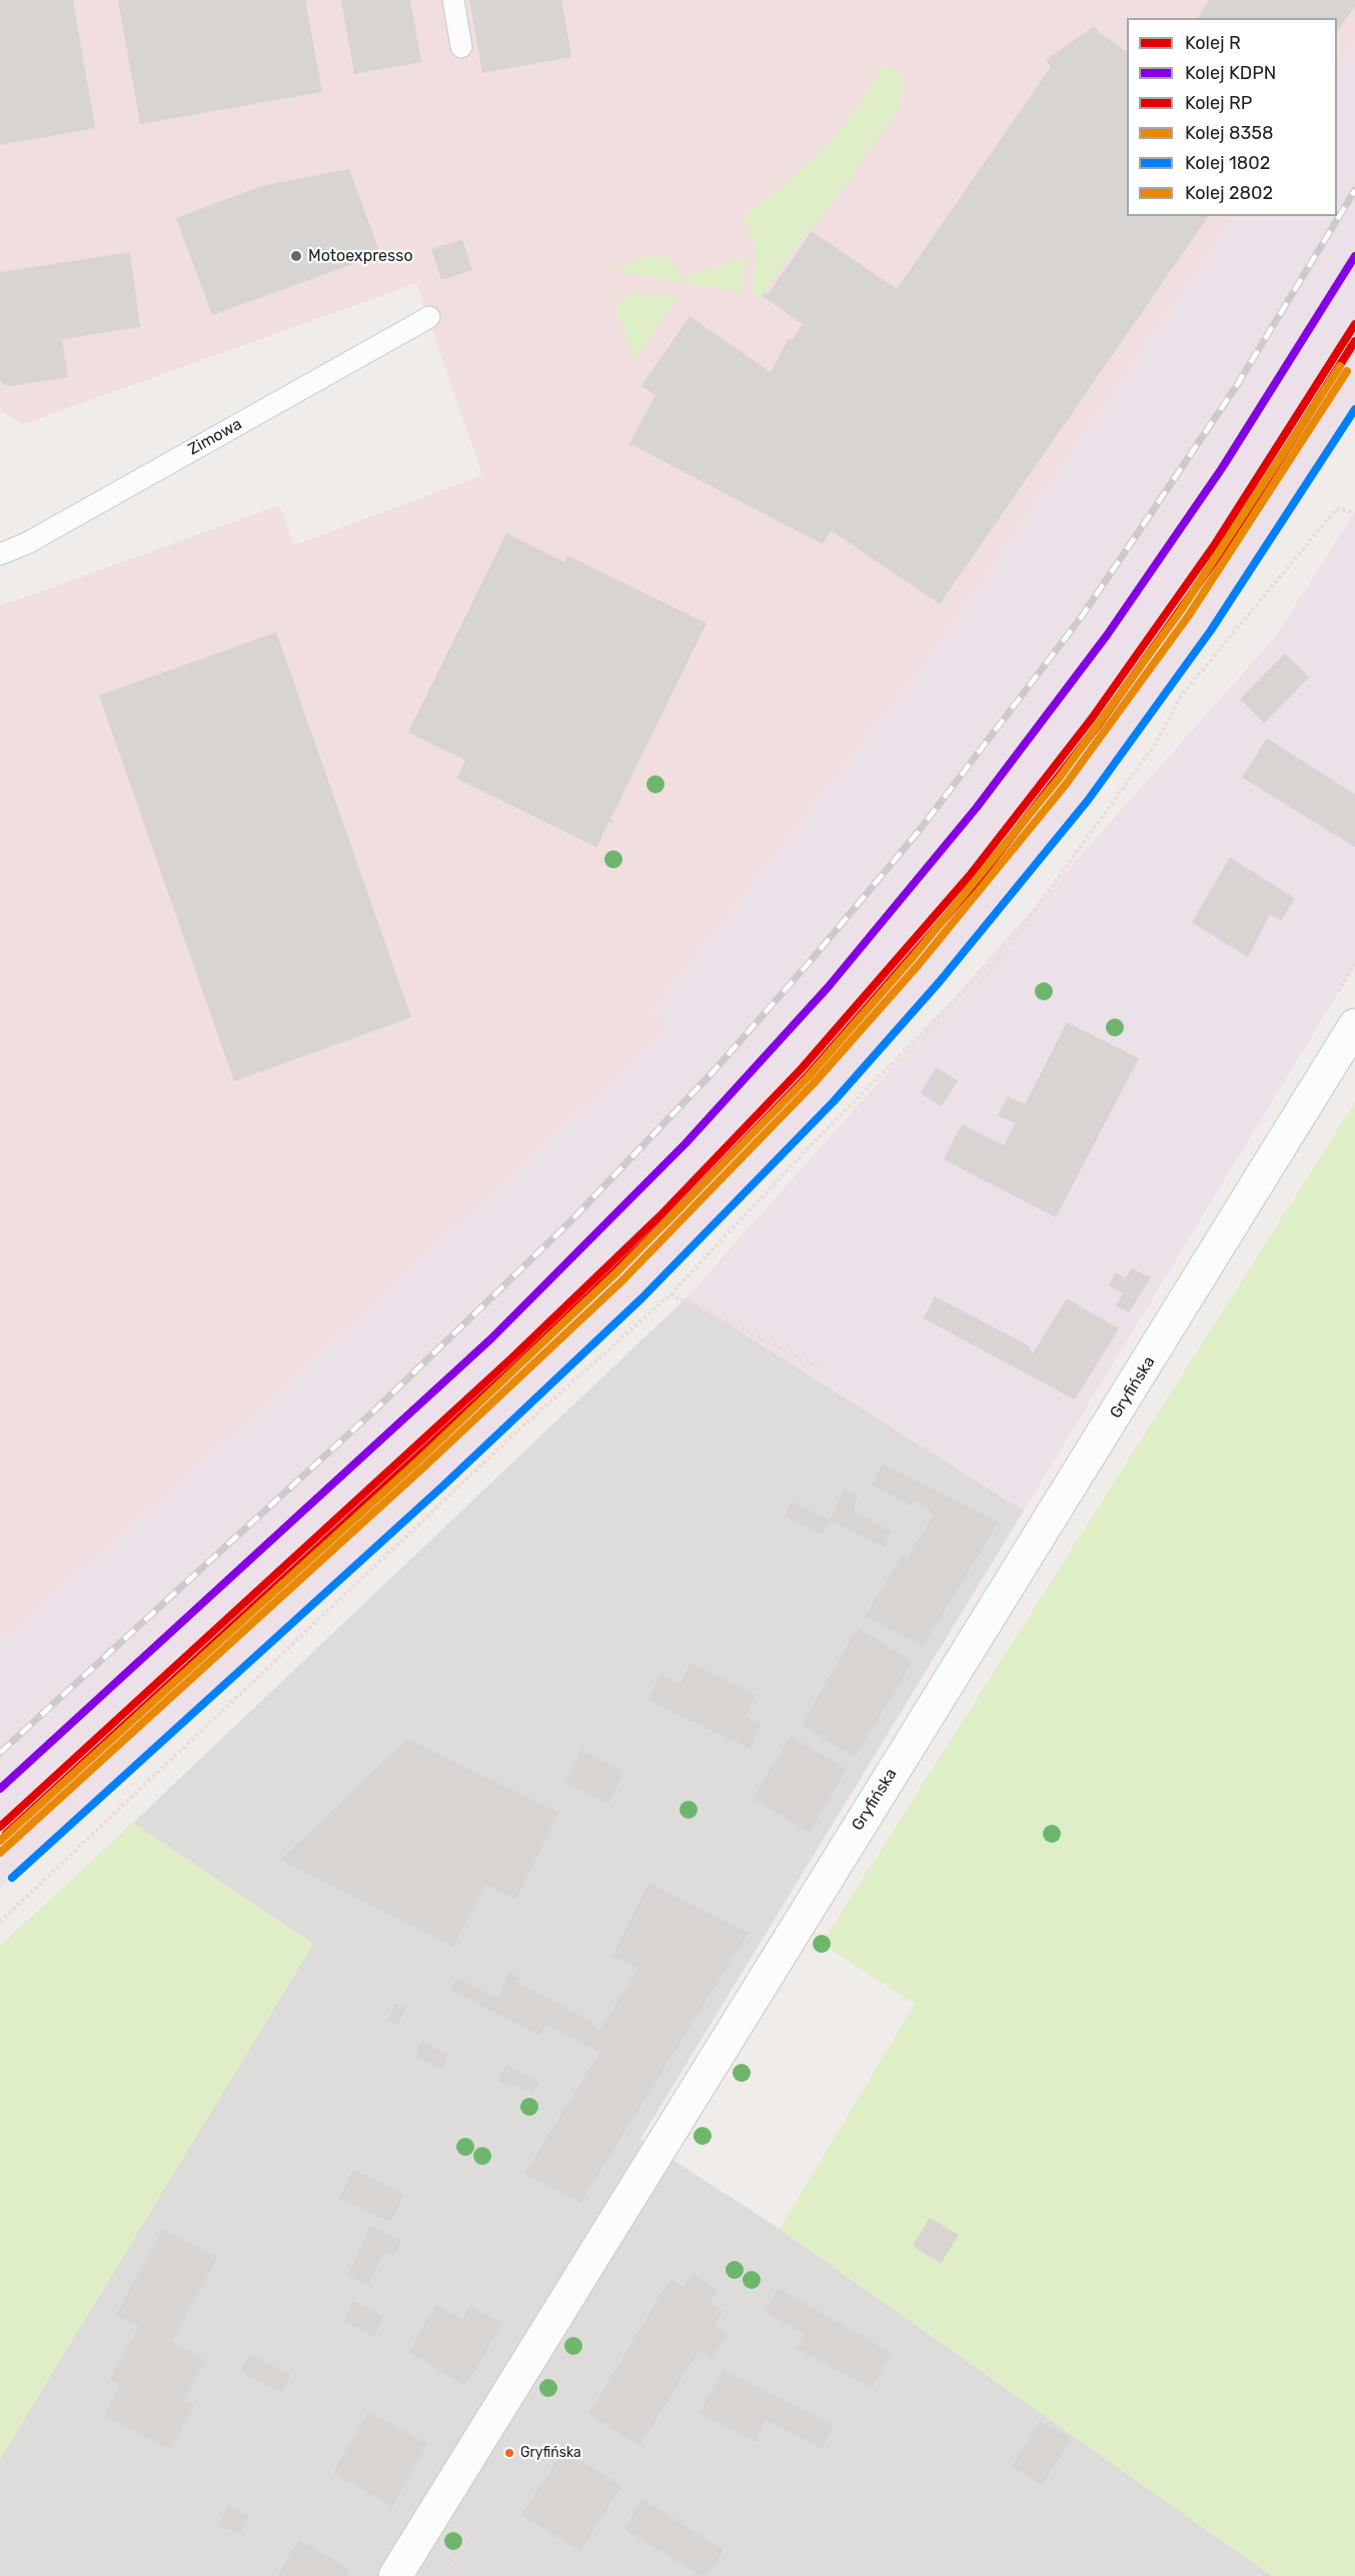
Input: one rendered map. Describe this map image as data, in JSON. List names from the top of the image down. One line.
{"streets":{"street":["Gryfińska"],"lane":["Zimowa"]},"places":["Motoexpresso","Gryfińska"],"lines":["rail line KDPN","rail line R","rail line RP","rail line 2802","rail line 8358","rail line 1802"],"legend":["Kolej R","Kolej KDPN","Kolej RP","Kolej 8358","Kolej 1802","Kolej 2802"]}
